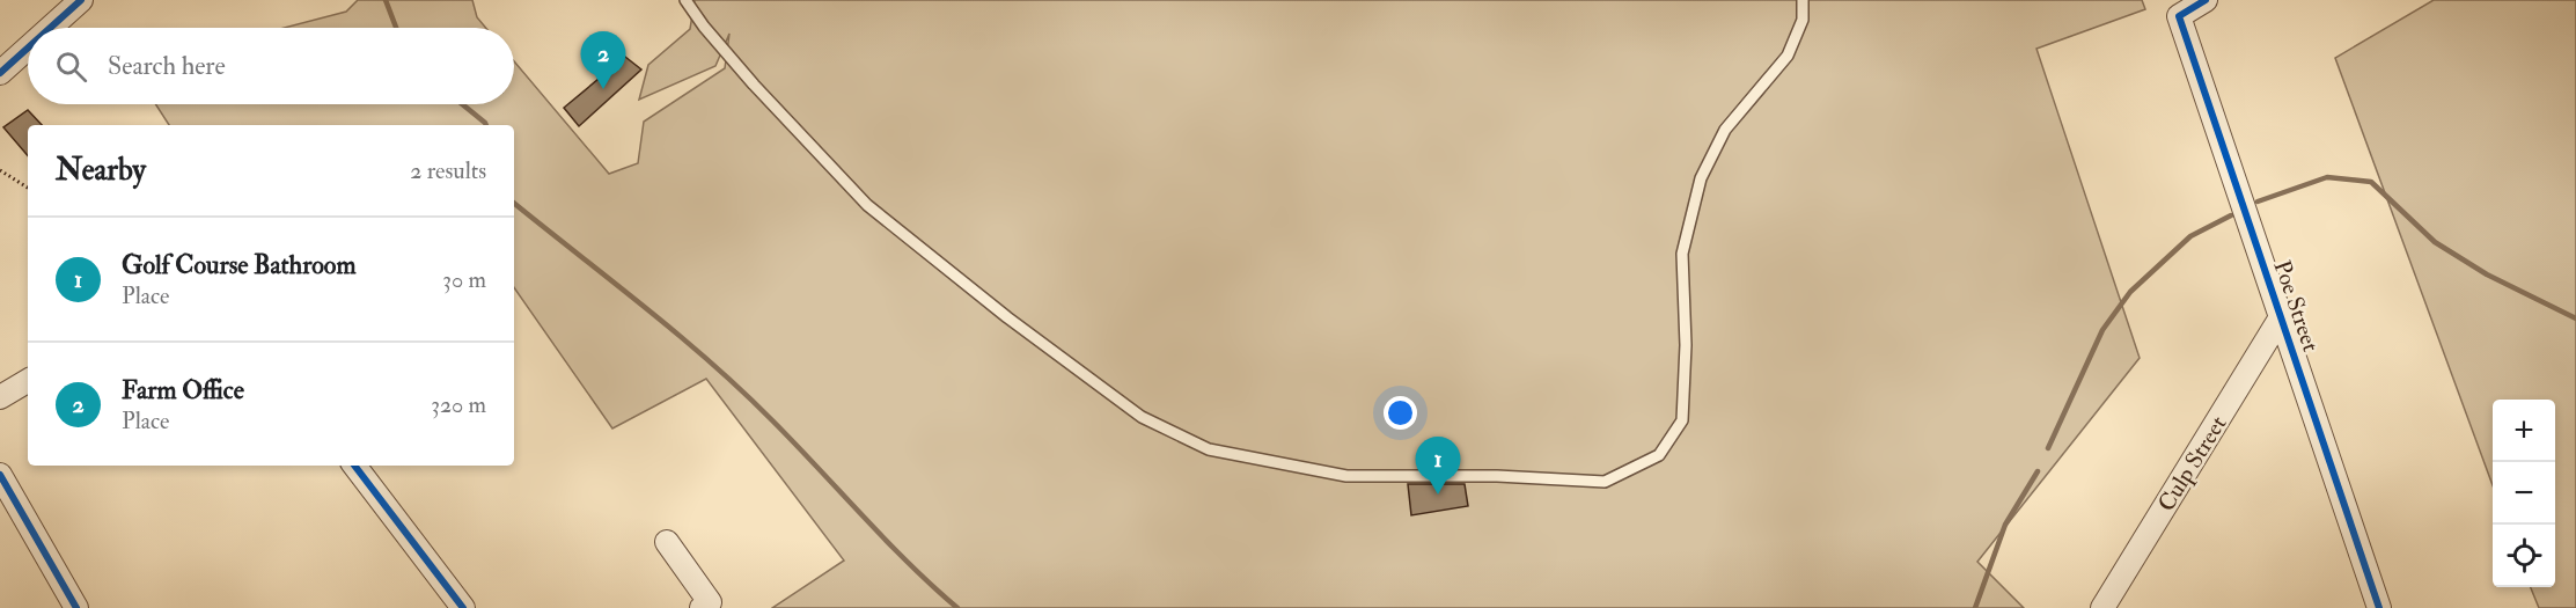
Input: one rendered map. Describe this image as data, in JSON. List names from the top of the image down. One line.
{"streets":{"street":["Poe Street","Culp Street"]},"crossings":[["Poe Street","Culp Street"]],"page":{"search":"Search here","pins":["2","1"],"heading":["Nearby","2 results"],"list":[{"mark":"1","name":"Golf Course Bathroom","note":"Place","value":"30 m"},{"mark":"2","name":"Farm Office","note":"Place","value":"320 m"}],"map_buttons":["+","−"]}}
